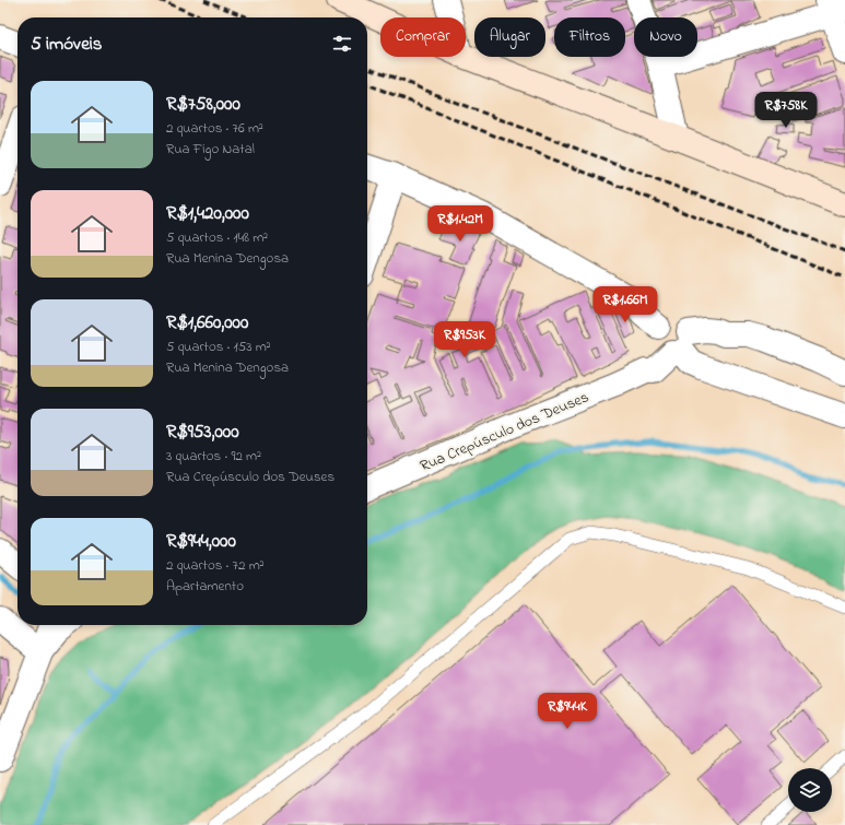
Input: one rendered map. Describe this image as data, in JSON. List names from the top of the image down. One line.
{"streets":{"street":["Rua Crepúsculo dos Deuses"]},"page":{"chip":["Comprar","Alugar","Filtros","Novo"],"heading":"5 imóveis","list":[{"name":"R$758,000","note":"2 quartos · 76 m² · Rua Figo Natal"},{"name":"R$1,420,000","note":"5 quartos · 148 m² · Rua Menina Dengosa"},{"name":"R$1,660,000","note":"5 quartos · 153 m² · Rua Menina Dengosa"},{"name":"R$953,000","note":"3 quartos · 92 m² · Rua Crepúsculo dos Deuses"},{"name":"R$944,000","note":"2 quartos · 72 m² · Apartamento"}],"price":["R$758K","R$1.42M","R$1.66M","R$953K","R$944K"]}}
